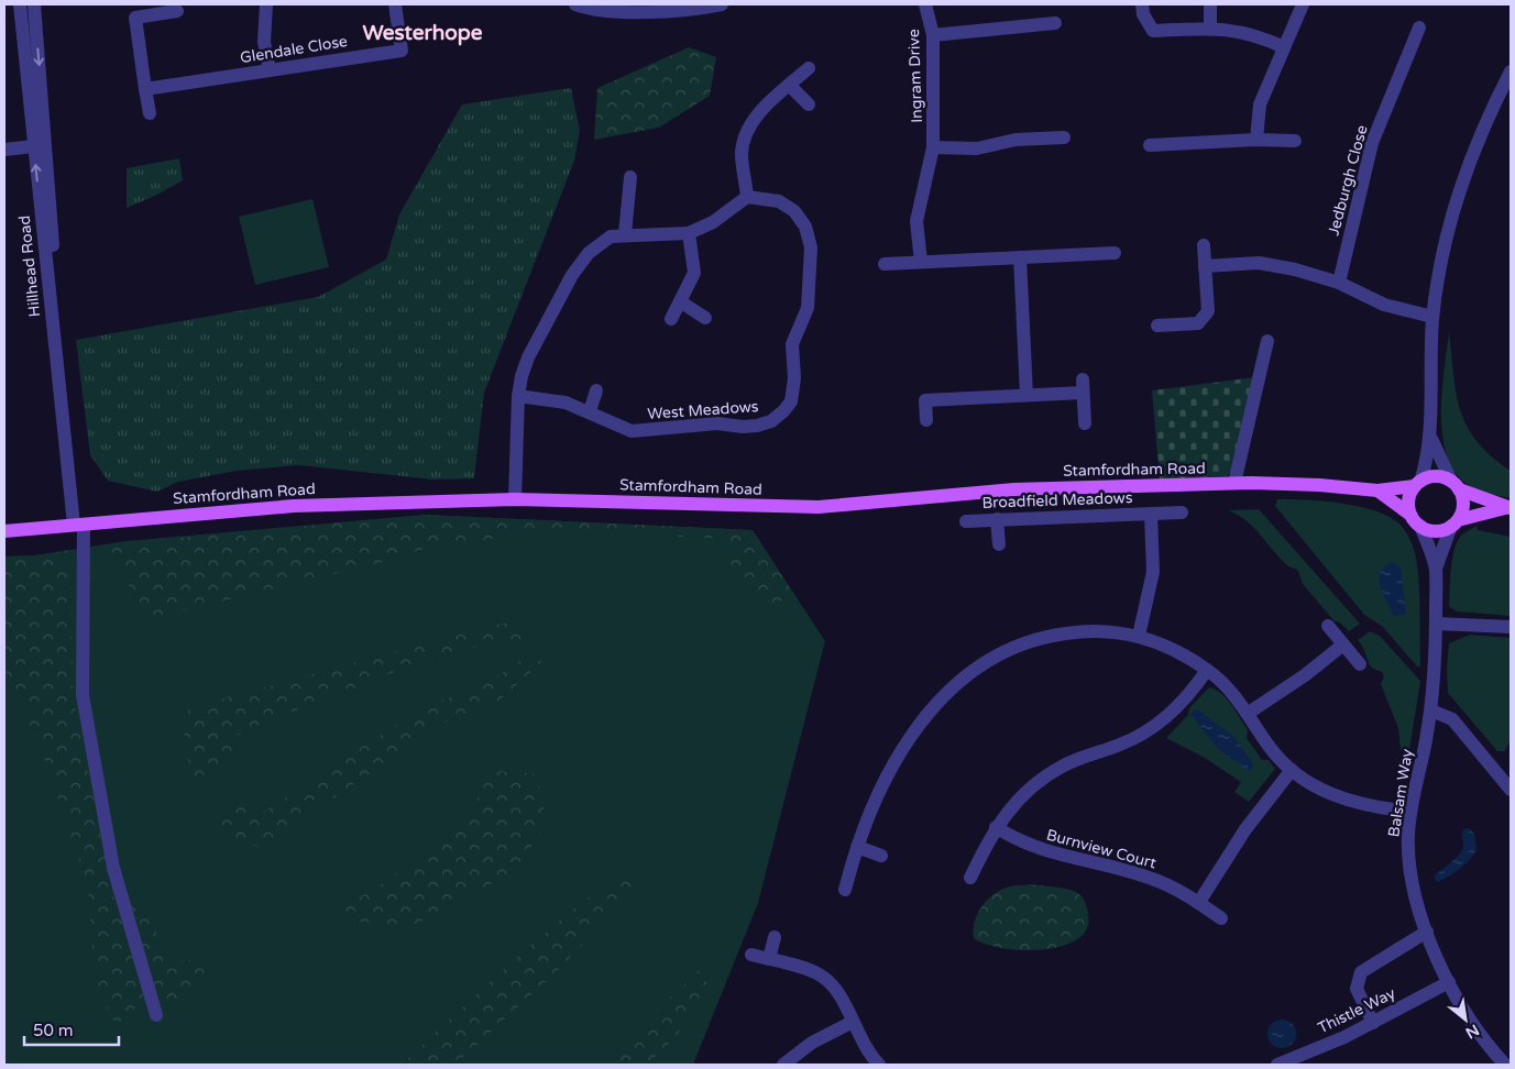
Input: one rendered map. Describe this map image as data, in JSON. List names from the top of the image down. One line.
{"streets":{"main road":["Stamfordham Road"],"street":["Glendale Close","Ingram Drive","Jedburgh Close","Hillhead Road","West Meadows","Broadfield Meadows","Balsam Way","Burnview Court","Thistle Way"]},"crossings":[["Hillhead Road","Stamfordham Road"],["Stamfordham Road","Balsam Way"],["Balsam Way","Thistle Way"]],"districts":["Westerhope"],"scale_bar":"50 m","north":"bottom right"}
